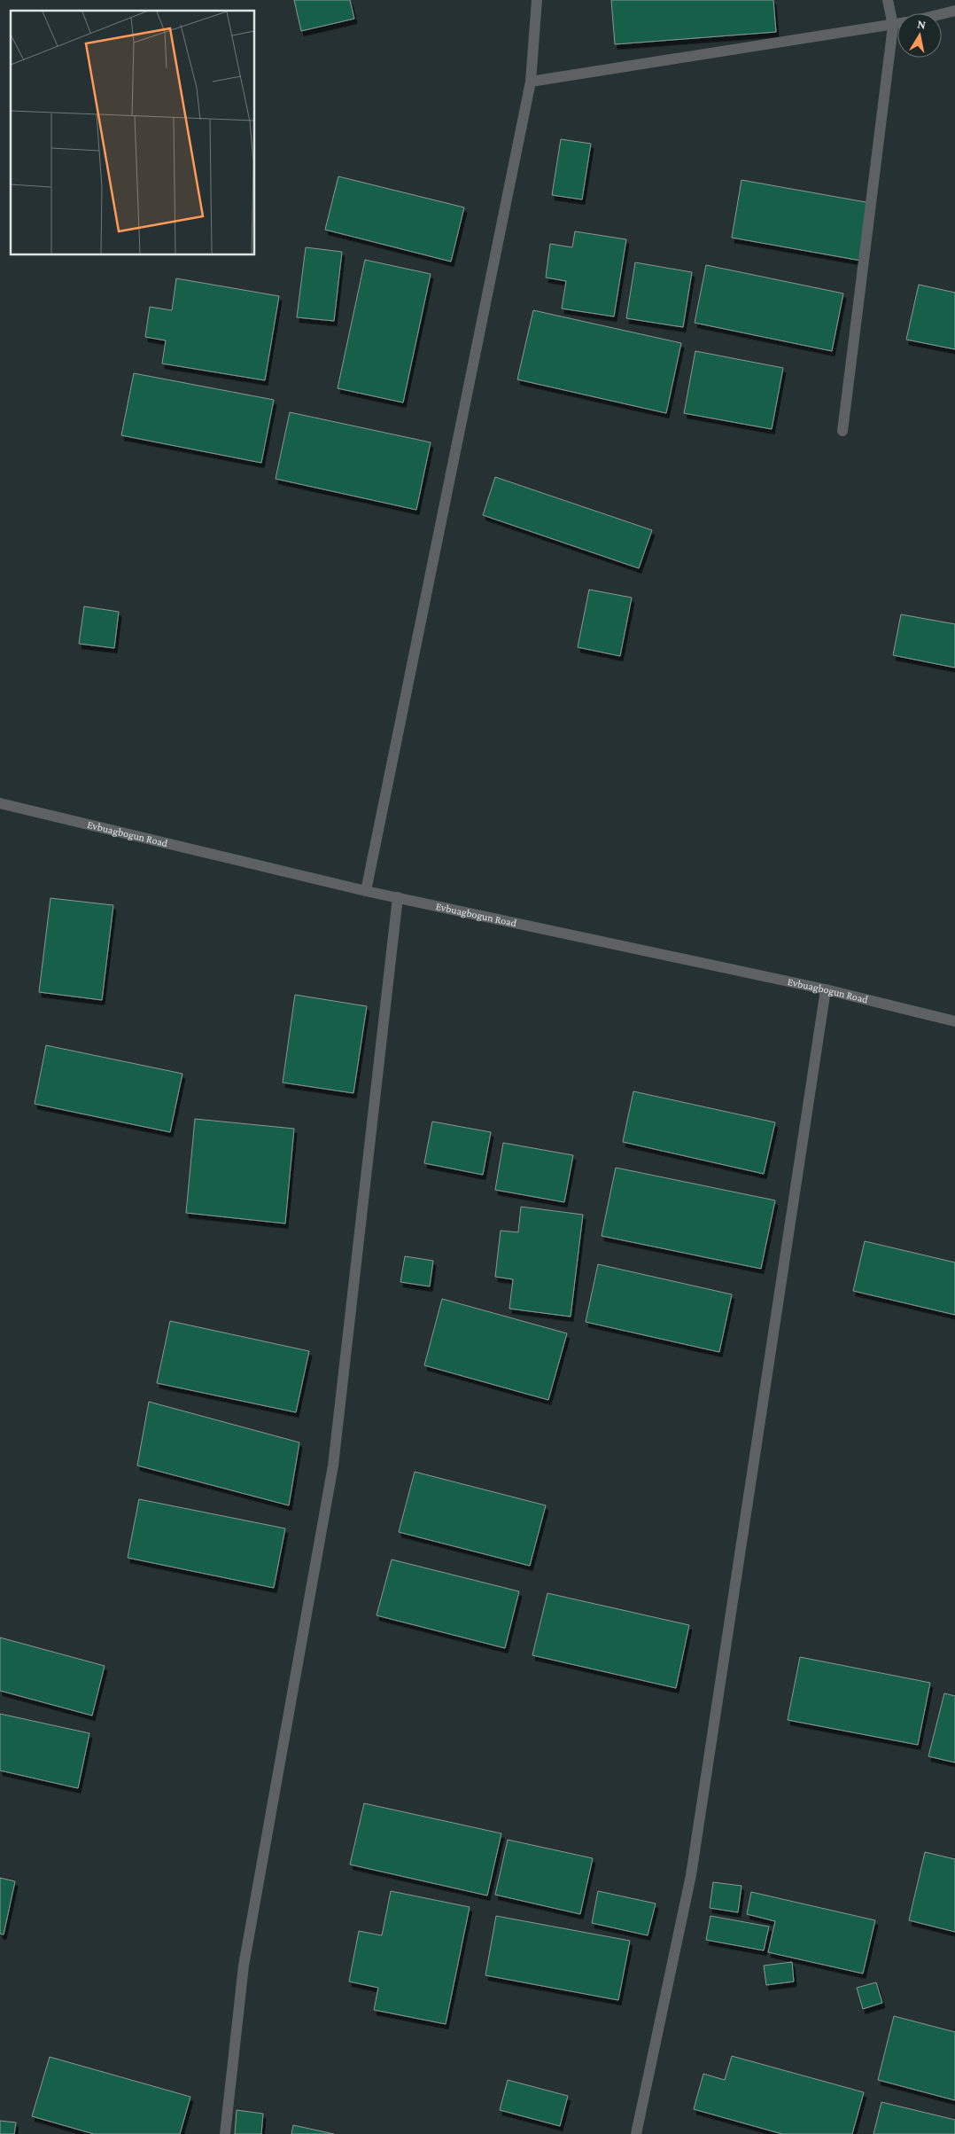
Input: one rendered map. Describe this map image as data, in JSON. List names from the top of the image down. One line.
{"streets":{"street":["Evbuagbogun Road"]},"north":"top"}
